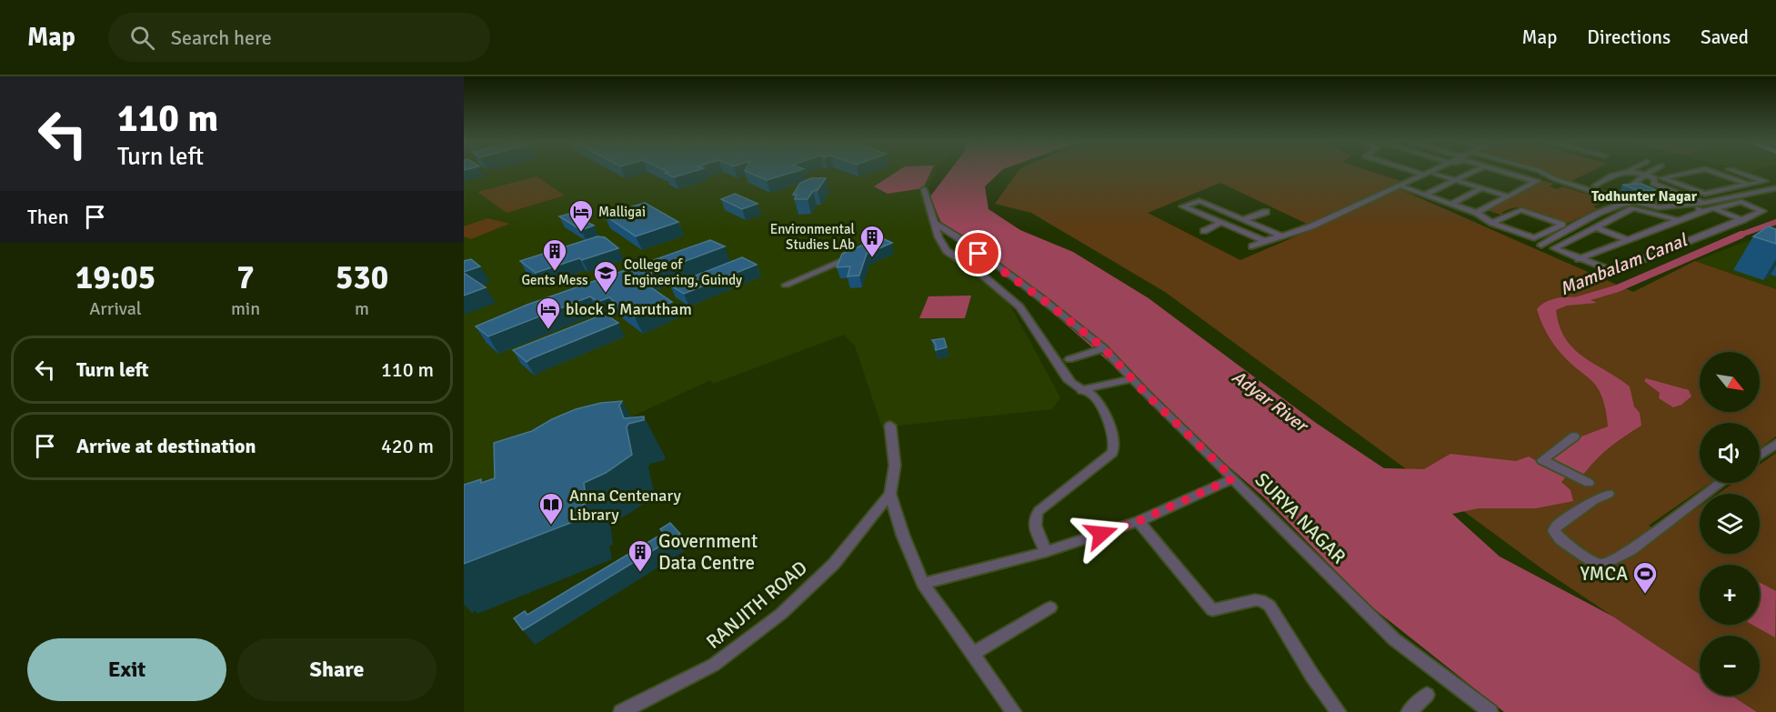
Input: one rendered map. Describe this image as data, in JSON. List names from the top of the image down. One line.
{"streets":{"street":["SURYA NAGAR","RANJITH ROAD"]},"districts":["Todhunter Nagar"],"water":["Mambalam Canal","Adyar River"],"places":{"hotel":["Malligai","block 5 Marutham"],"building":["Environmental Studies LAb","Gents Mess","Government Data Centre"],"school or university":["College of Engineering, Guindy"],"library":["Anna Centenary Library"],"sports":["YMCA"]},"north":"bottom right","page":{"header":"Map","search":"Search here","nav":["Map","Directions","Saved"],"turn":["110 m","Turn left"],"then":"Then","eta":["19:05","Arrival","7","min","530","m"],"list":[{"name":"Turn left","value":"110 m"},{"name":"Arrive at destination","value":"420 m"}],"map_buttons":["+","−"],"buttons":["Exit","Share"]}}
